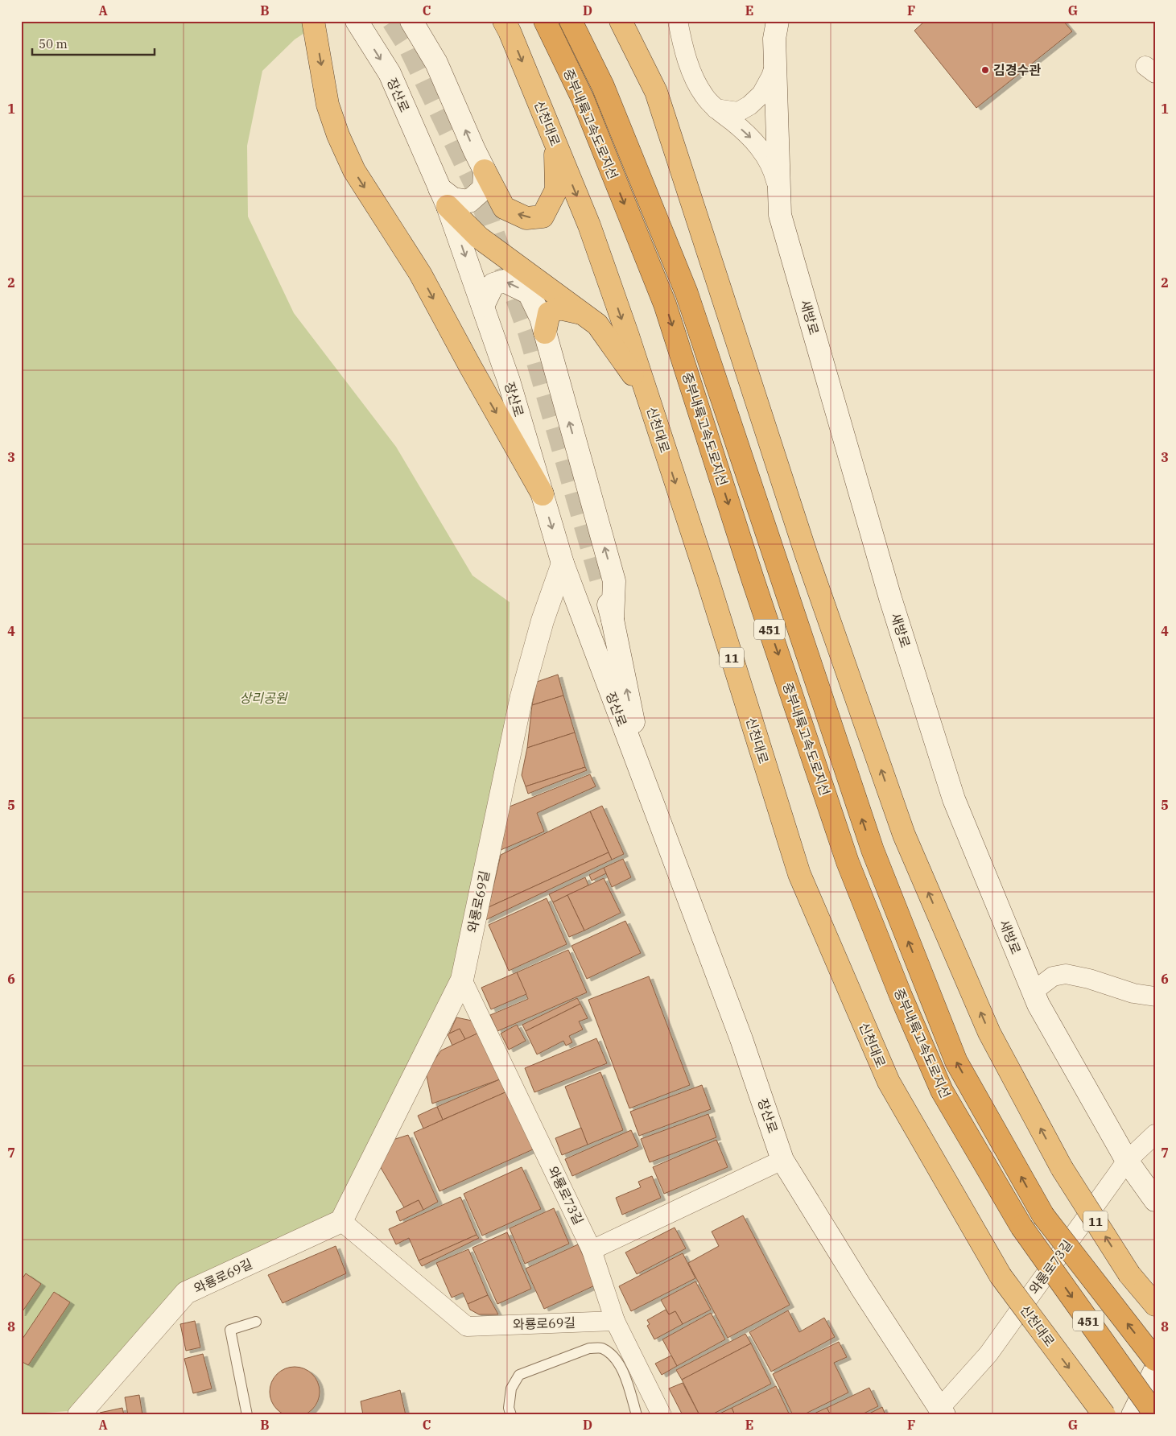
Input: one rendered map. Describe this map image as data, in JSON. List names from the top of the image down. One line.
{"streets":{"highway":["신천대로","중부내륙고속도로지선","451","11"],"main road":["장산로","새방로","와룡로69길"],"street":["와룡로73길"]},"crossings":[["장산로","와룡로69길"],["장산로","와룡로73길"],["새방로","와룡로73길"],["와룡로69길","와룡로73길"]],"parks":["상리공원"],"places":["김경수관"],"scale_bar":"50 m","grid":{"columns":["A","B","C","D","E","F","G"],"rows":["1","2","3","4","5","6","7","8"]}}
